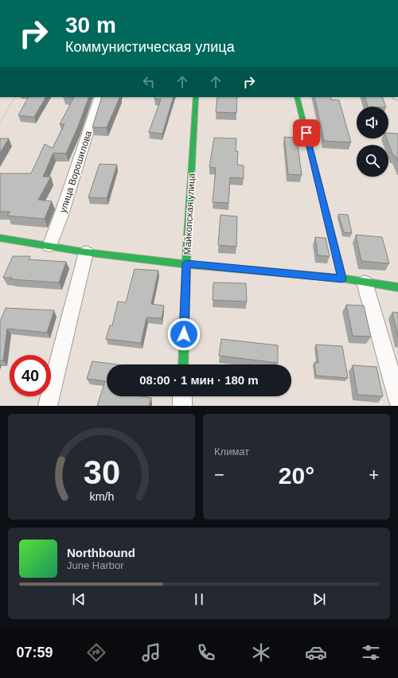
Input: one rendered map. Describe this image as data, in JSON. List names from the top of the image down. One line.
{"streets":{"street":["улица Ворошилова","Майкопская улица"]},"page":{"turn":["30 m","Коммунистическая улица"],"limit":"40","trip":"08:00 · 1 мин · 180 m","tile":"Климат","heat":["−","20°","+"],"song":["Northbound","June Harbor"],"tabs":"07:59","gauge":["30","km/h"]}}
